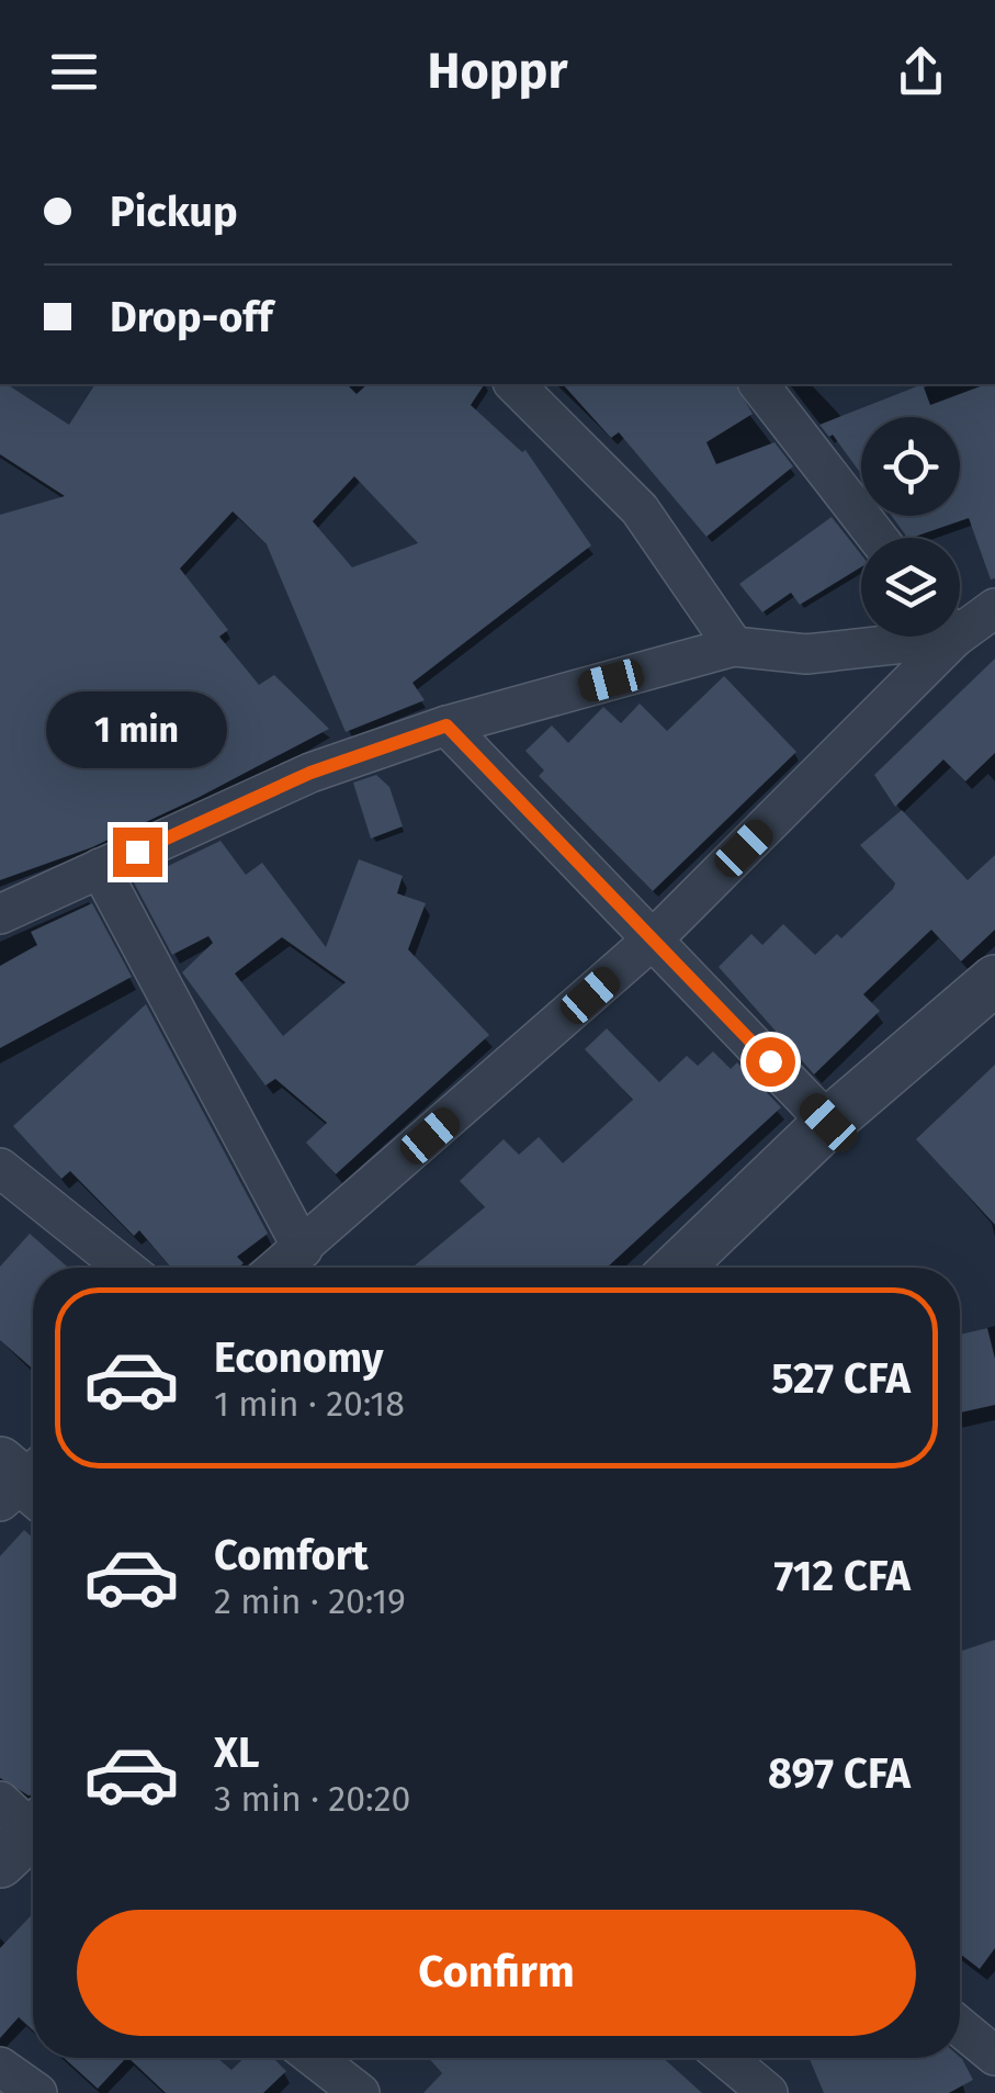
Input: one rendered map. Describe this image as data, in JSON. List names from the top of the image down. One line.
{"page":{"header":"Hoppr","banner":["Pickup","Drop-off"],"bubble":"1 min","list":[{"name":"Economy","note":"1 min · 20:18","value":"527 CFA"},{"name":"Comfort","note":"2 min · 20:19","value":"712 CFA"},{"name":"XL","note":"3 min · 20:20","value":"897 CFA"}],"buttons":"Confirm"}}
